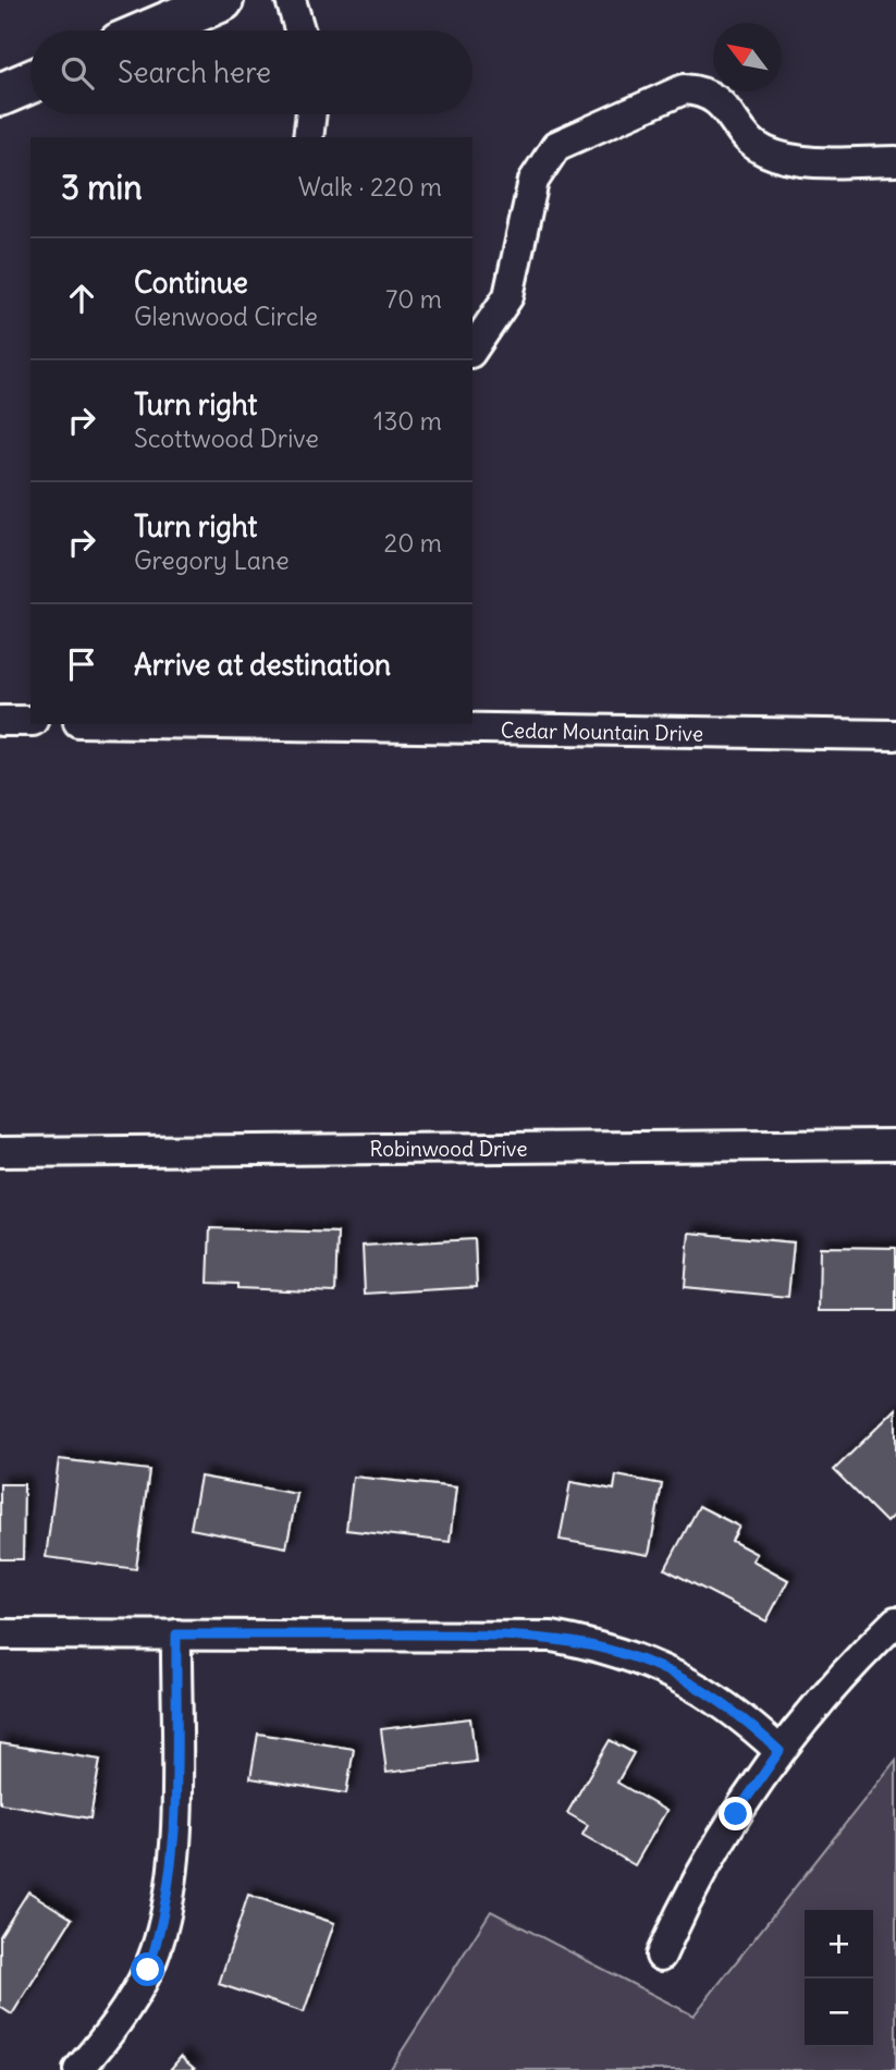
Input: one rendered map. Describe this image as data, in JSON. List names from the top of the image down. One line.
{"streets":{"street":["Cedar Mountain Drive","Robinwood Drive"]},"north":"top left","page":{"search":"Search here","heading":["3 min","Walk · 220 m"],"list":[["Continue","Glenwood Circle","70 m"],["Turn right","Scottwood Drive","130 m"],["Turn right","Gregory Lane","20 m"],"Arrive at destination"],"map_buttons":["+","−"]}}
